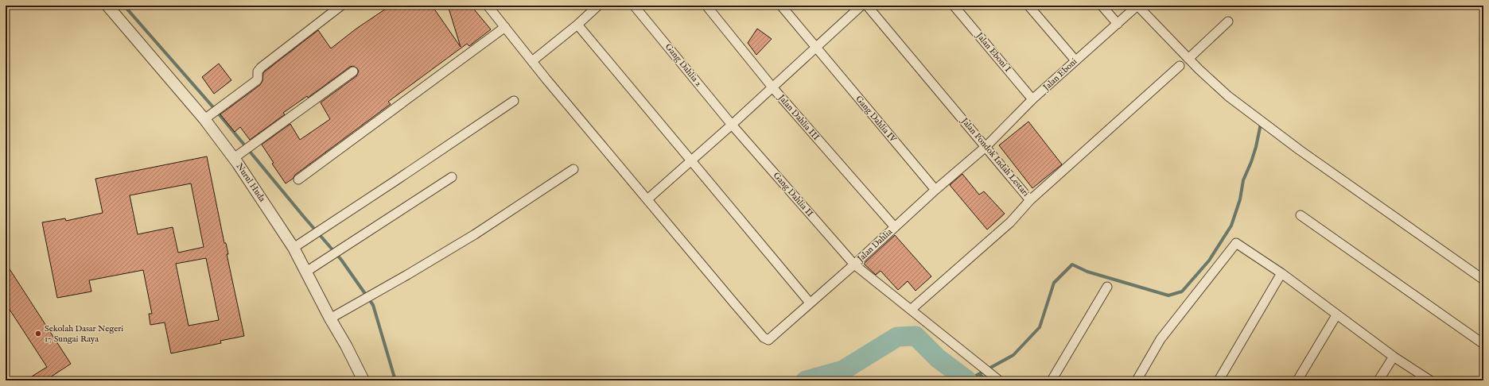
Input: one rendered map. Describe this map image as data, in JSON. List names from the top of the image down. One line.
{"streets":{"street":["Jalan Eboni I","Gang Dahlia 2","Jalan Eboni","Jalan Dahlia III","Gang Dahlia IV","Jalan Pondok Indah Lestari","Nurul Huda","Gang Dahlia II","Jalan Dahlia"]},"crossings":[["Jalan Eboni I","Jalan Eboni"],["Gang Dahlia 2","Gang Dahlia II"],["Jalan Eboni","Jalan Pondok Indah Lestari"],["Jalan Eboni","Jalan Dahlia"],["Jalan Dahlia III","Jalan Dahlia"],["Gang Dahlia IV","Jalan Dahlia"],["Jalan Pondok Indah Lestari","Gang Dahlia II"],["Jalan Pondok Indah Lestari","Jalan Dahlia"],["Gang Dahlia II","Jalan Dahlia"]],"places":["Sekolah Dasar Negeri 17 Sungai Raya"]}
